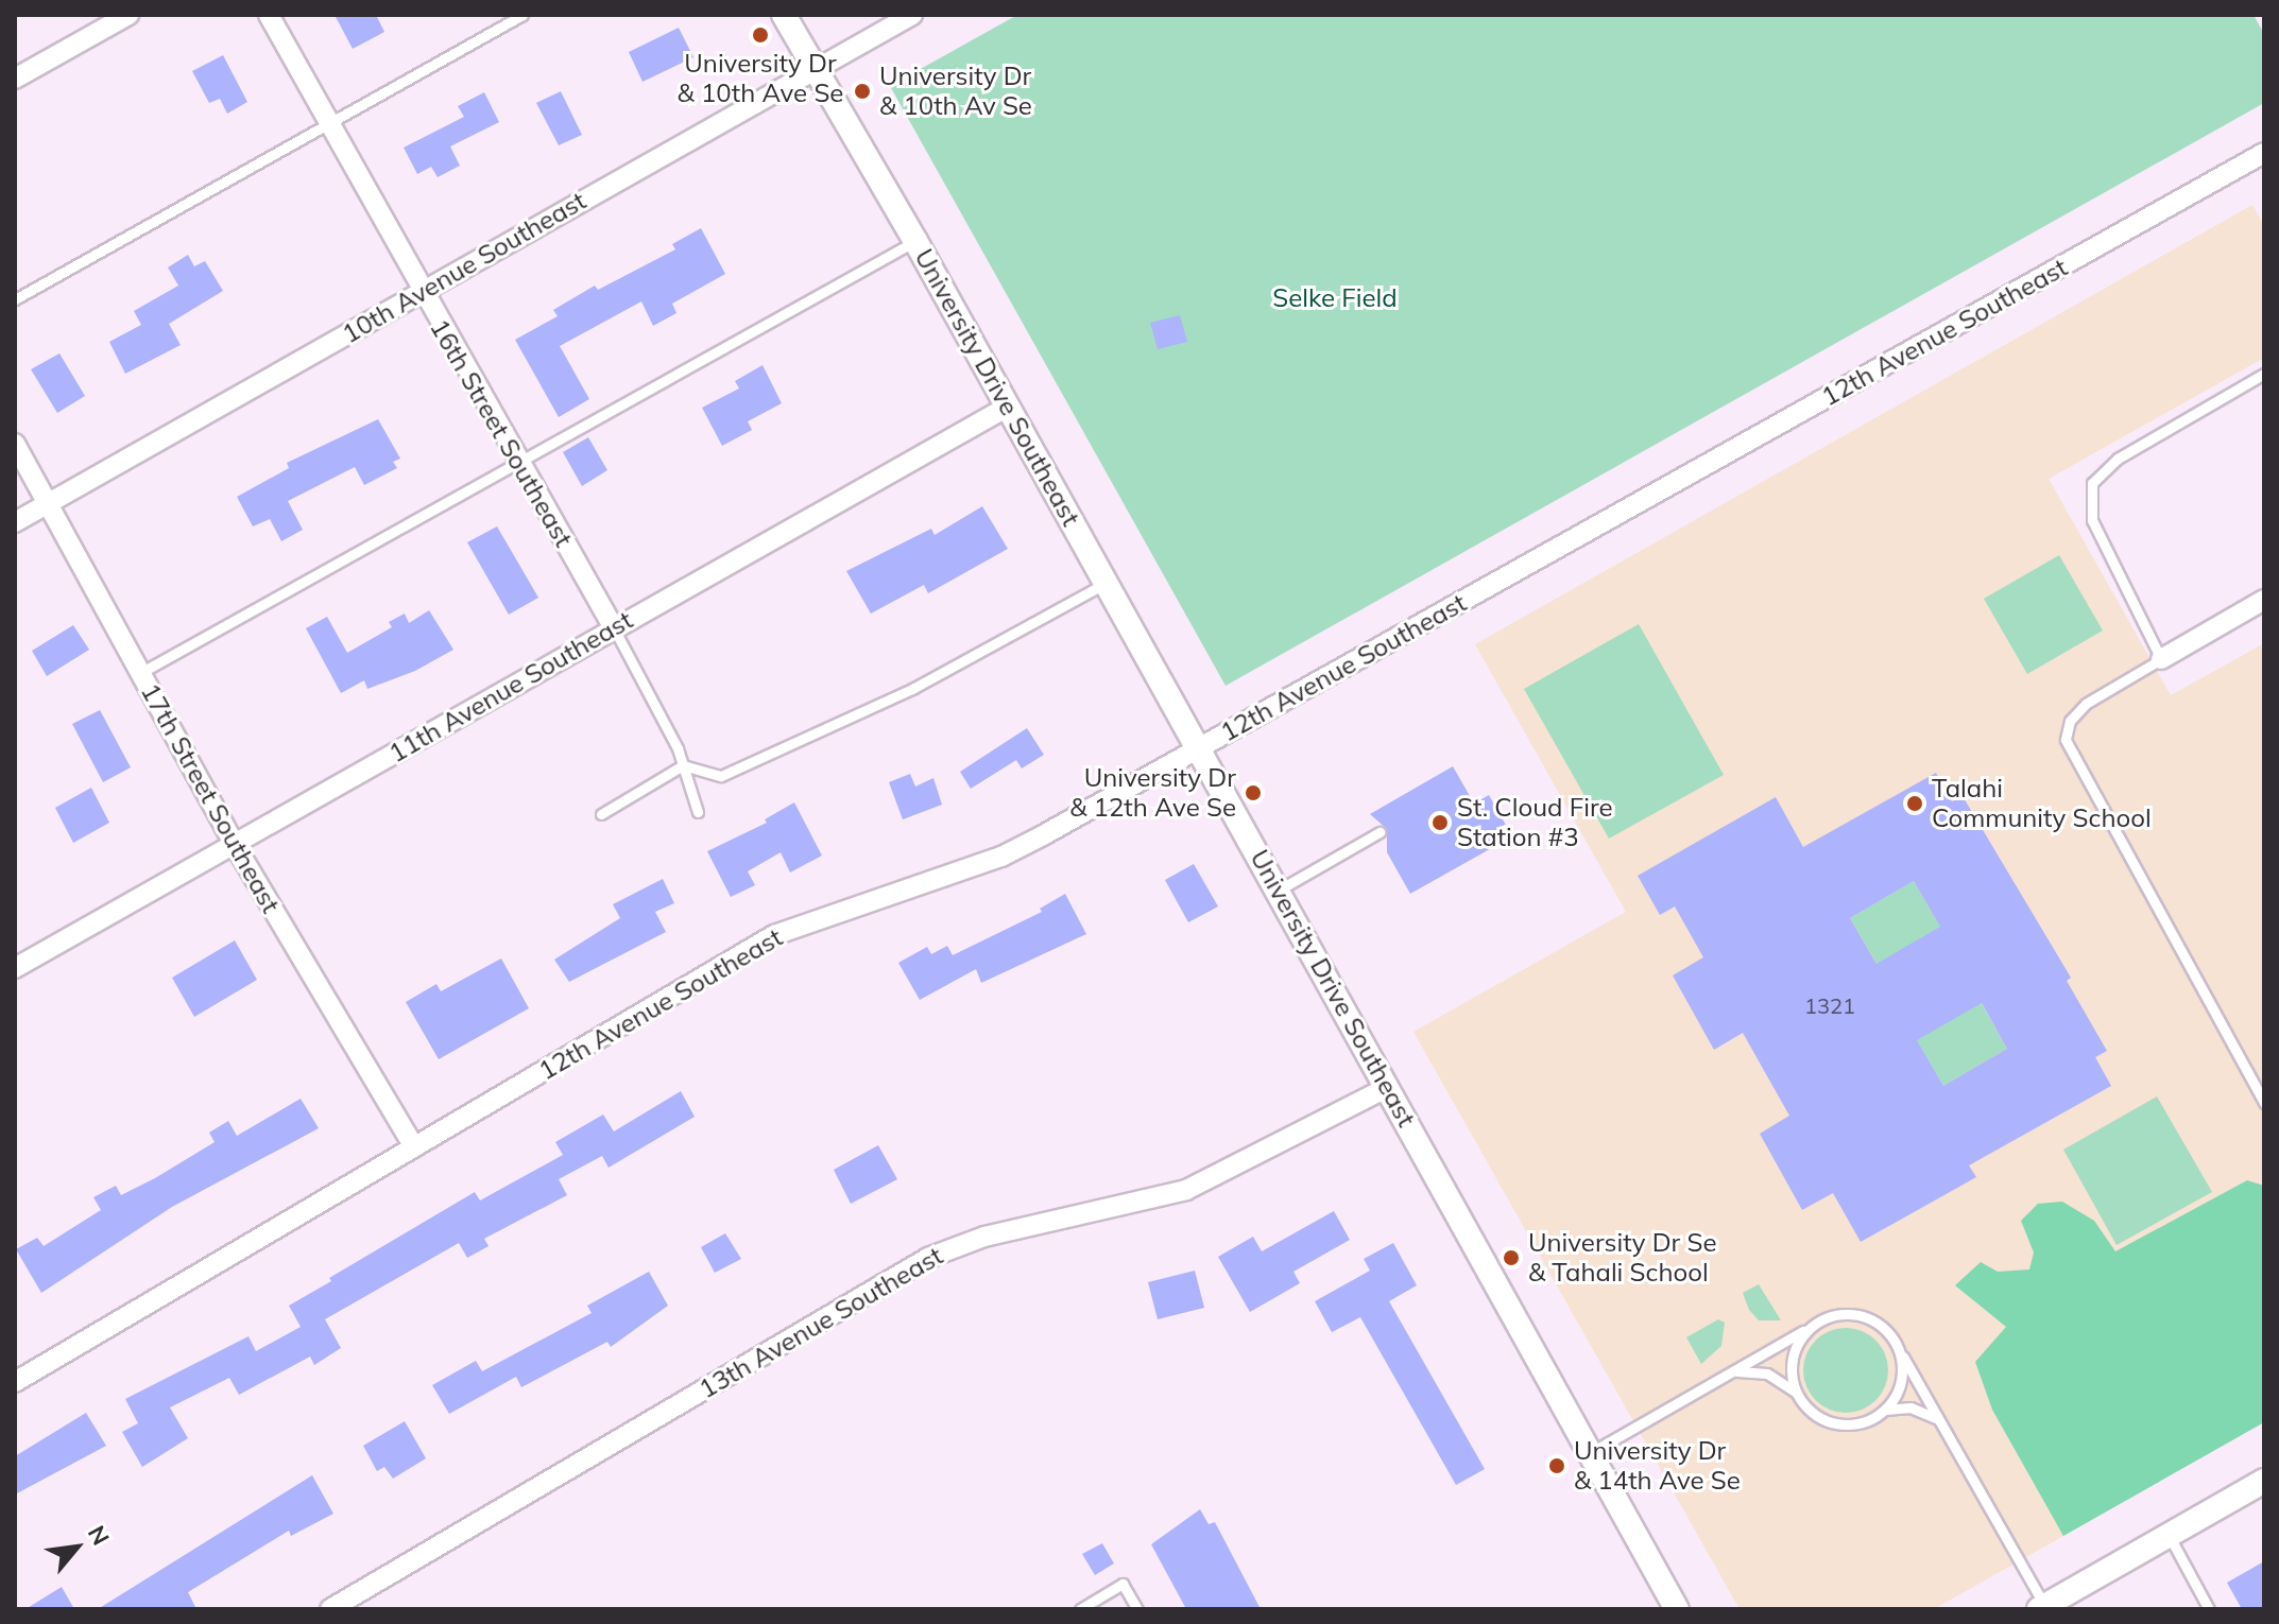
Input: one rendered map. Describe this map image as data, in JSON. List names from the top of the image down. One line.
{"streets":{"street":["10th Avenue Southeast","12th Avenue Southeast","University Drive Southeast","16th Street Southeast","11th Avenue Southeast","17th Street Southeast","13th Avenue Southeast"]},"crossings":[["10th Avenue Southeast","University Drive Southeast"],["10th Avenue Southeast","16th Street Southeast"],["10th Avenue Southeast","17th Street Southeast"],["12th Avenue Southeast","University Drive Southeast"],["12th Avenue Southeast","17th Street Southeast"],["University Drive Southeast","11th Avenue Southeast"],["University Drive Southeast","13th Avenue Southeast"],["16th Street Southeast","11th Avenue Southeast"],["11th Avenue Southeast","17th Street Southeast"]],"parks":["Selke Field"],"places":["University Dr & 10th Ave Se","University Dr & 10th Av Se","University Dr & 12th Ave Se","Talahi Community School","St. Cloud Fire Station #3","University Dr Se & Tahali School","University Dr & 14th Ave Se"],"house_numbers":["1321"],"north":"top right"}
